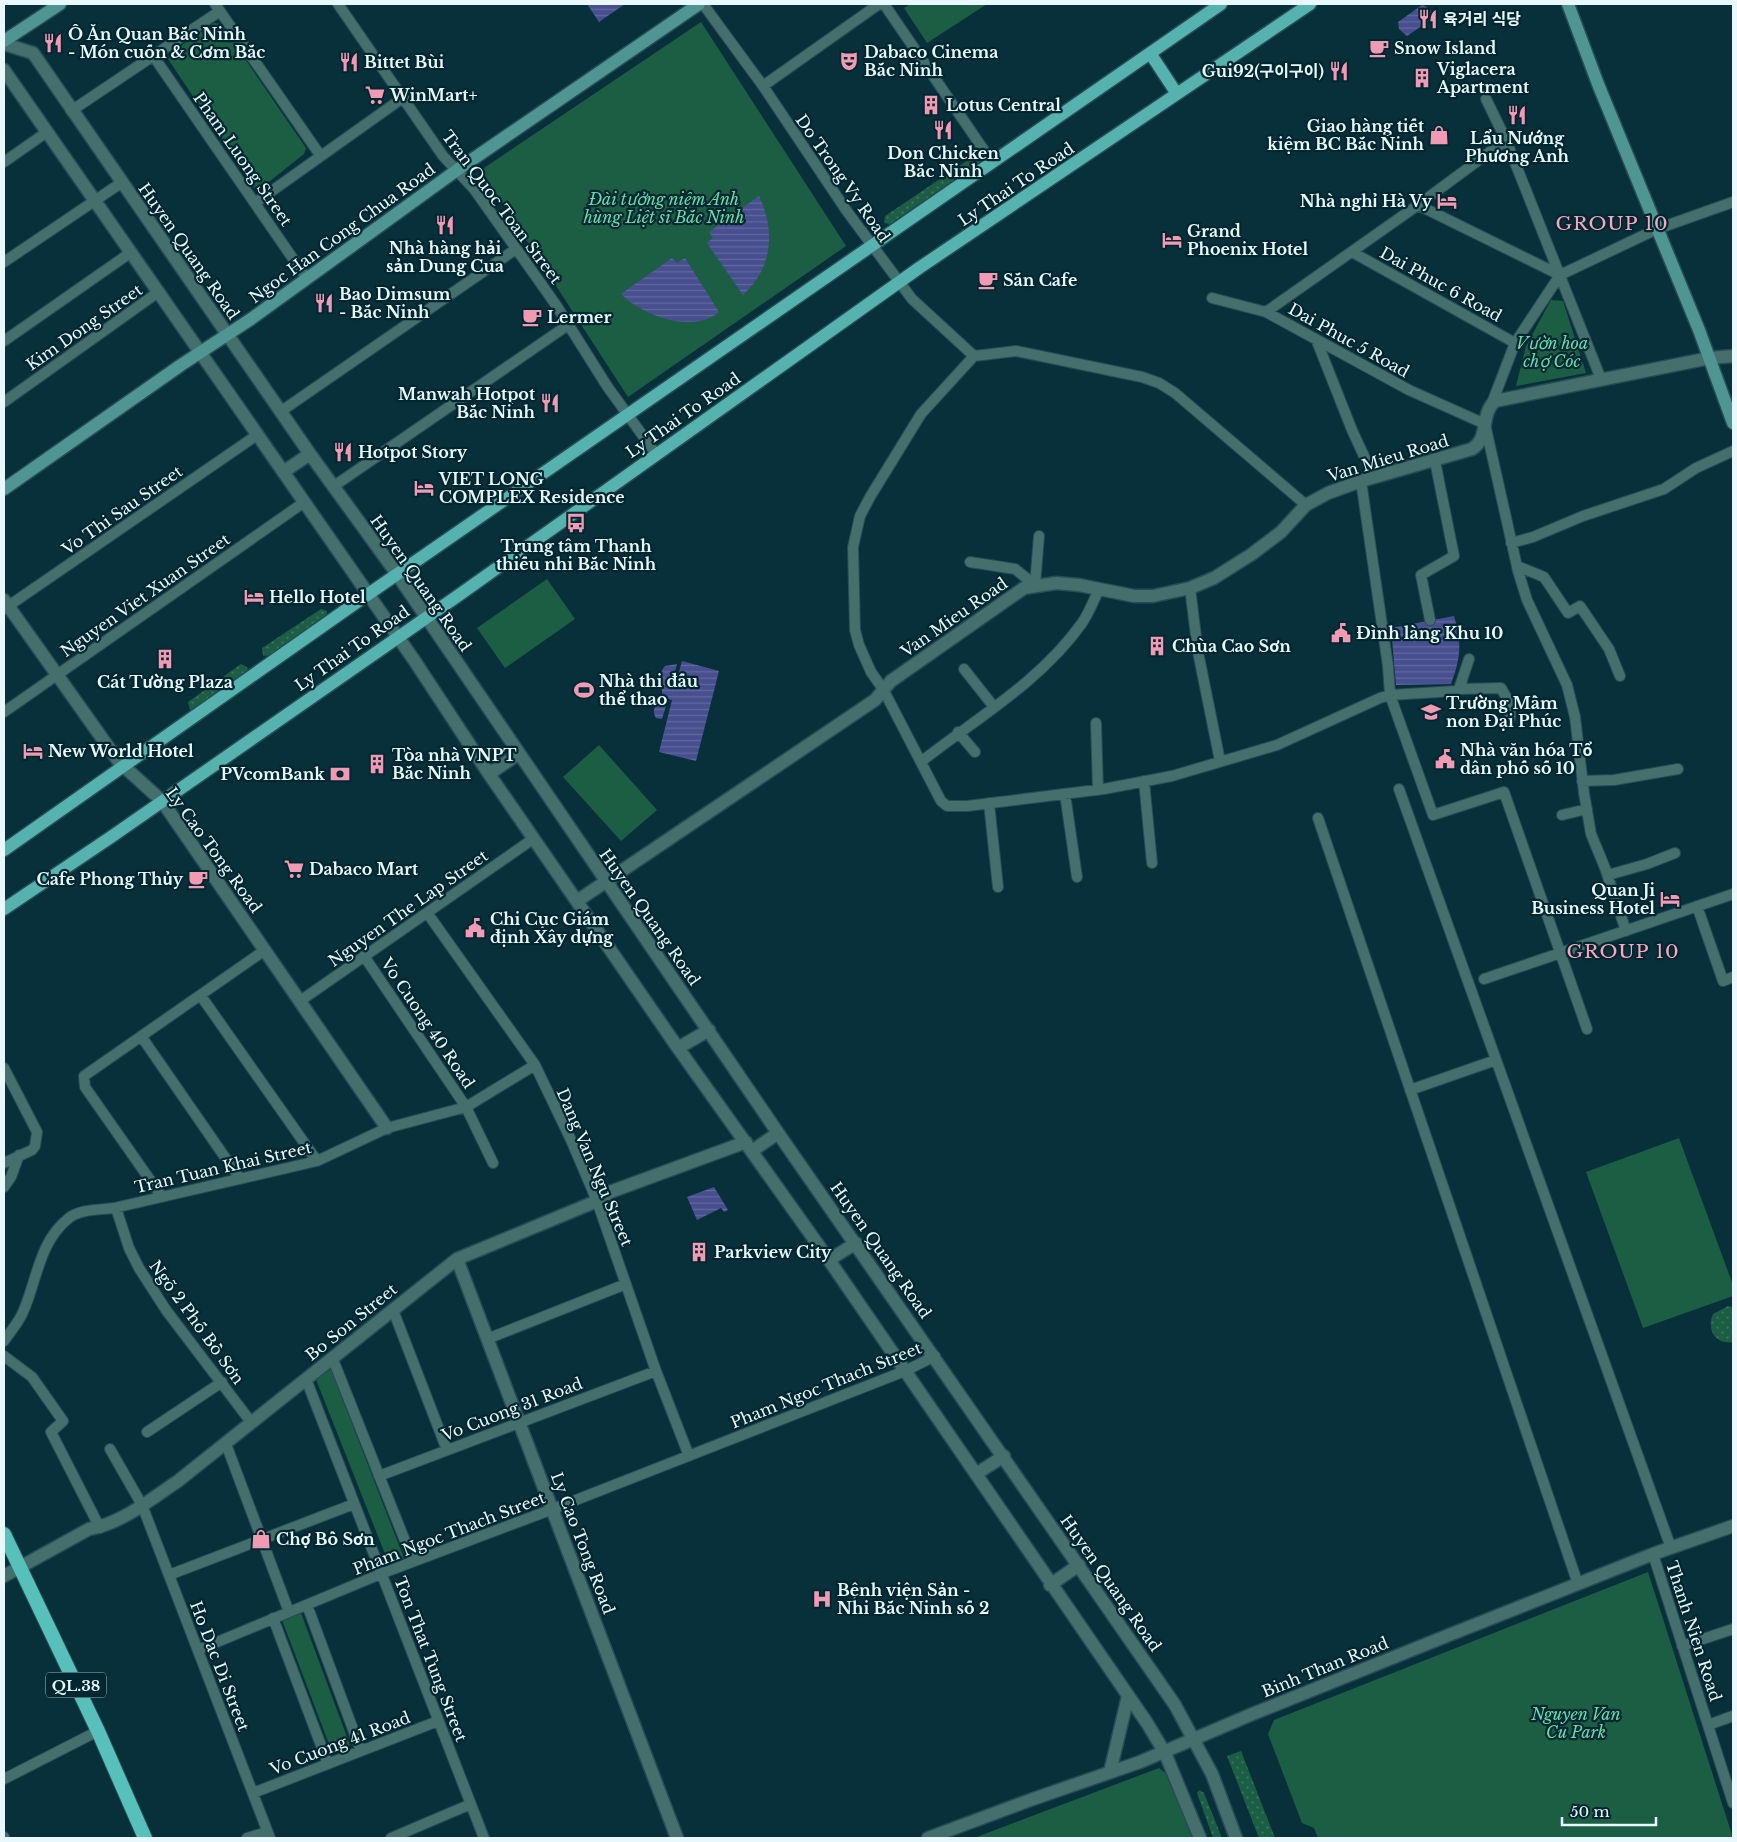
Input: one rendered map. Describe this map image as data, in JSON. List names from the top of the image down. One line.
{"streets":{"highway":["QL.38"],"main road":["Ly Thai To Road","Ngoc Han Cong Chua Road"],"street":["Pham Luong Street","Do Trong Vy Road","Tran Quoc Toan Street","Huyen Quang Road","Dai Phuc 6 Road","Kim Dong Street","Dai Phuc 5 Road","Van Mieu Road","Vo Thi Sau Street","Nguyen Viet Xuan Street","Ly Cao Tong Road","Nguyen The Lap Street","Vo Cuong 40 Road","Tran Tuan Khai Street","Dang Van Ngu Street","Ngõ 2 Phố Bồ Sơn","Bo Son Street","Pham Ngoc Thach Street","Vo Cuong 31 Road","Thanh Nien Road","Ton That Tung Street","Ho Dac Di Street","Binh Than Road","Vo Cuong 41 Road"]},"crossings":[["Pham Luong Street","Ngoc Han Cong Chua Road"],["Do Trong Vy Road","Ly Thai To Road"],["Ly Thai To Road","Tran Quoc Toan Street"],["Ly Thai To Road","Huyen Quang Road"],["Ly Thai To Road","Ly Cao Tong Road"],["Tran Quoc Toan Street","Ngoc Han Cong Chua Road"],["Ngoc Han Cong Chua Road","Huyen Quang Road"],["Huyen Quang Road","Van Mieu Road"],["Huyen Quang Road","Bo Son Street"],["Huyen Quang Road","Pham Ngoc Thach Street"],["Huyen Quang Road","Binh Than Road"],["Dai Phuc 6 Road","Dai Phuc 5 Road"],["Dai Phuc 5 Road","Van Mieu Road"],["Vo Thi Sau Street","Ly Cao Tong Road"],["Nguyen Viet Xuan Street","Ly Cao Tong Road"],["Ly Cao Tong Road","Nguyen The Lap Street"],["Ly Cao Tong Road","Tran Tuan Khai Street"],["Ly Cao Tong Road","Bo Son Street"],["Ly Cao Tong Road","Pham Ngoc Thach Street"],["Ly Cao Tong Road","Vo Cuong 31 Road"],["Nguyen The Lap Street","Vo Cuong 40 Road"],["Nguyen The Lap Street","Dang Van Ngu Street"],["Vo Cuong 40 Road","Tran Tuan Khai Street"],["Tran Tuan Khai Street","Dang Van Ngu Street"],["Tran Tuan Khai Street","Ngõ 2 Phố Bồ Sơn"],["Dang Van Ngu Street","Bo Son Street"],["Dang Van Ngu Street","Pham Ngoc Thach Street"],["Dang Van Ngu Street","Vo Cuong 31 Road"],["Ngõ 2 Phố Bồ Sơn","Bo Son Street"],["Bo Son Street","Ton That Tung Street"],["Bo Son Street","Ho Dac Di Street"],["Bo Son Street","QL.38"],["Pham Ngoc Thach Street","Ton That Tung Street"],["Pham Ngoc Thach Street","Ho Dac Di Street"],["Thanh Nien Road","Binh Than Road"],["Ton That Tung Street","Vo Cuong 41 Road"],["Ho Dac Di Street","Vo Cuong 41 Road"]],"districts":["GROUP 10","GROUP 10"],"parks":["Đài tưởng niệm Anh hùng Liệt sĩ Bắc Ninh","Vườn hoa chợ Cóc","Nguyen Van Cu Park"],"places":{"restaurant":["육거리 식당","Ô Ăn Quan Bắc Ninh - Món cuốn & Cơm Bắc","Bittet Bùi","Gui92(구이구이)","Lẩu Nướng Phương Anh","Don Chicken Bắc Ninh","Nhà hàng hải sản Dung Cua","Bao Dimsum - Bắc Ninh","Manwah Hotpot Bắc Ninh","Hotpot Story"],"cafe":["Snow Island","Sắn Cafe","Lermer","Cafe Phong Thủy"],"theatre":["Dabaco Cinema Bắc Ninh"],"building":["Viglacera Apartment","Lotus Central","Chùa Cao Sơn","Cát Tường Plaza","Tòa nhà VNPT Bắc Ninh","Parkview City"],"supermarket":["WinMart+","Dabaco Mart"],"shop":["Giao hàng tiết kiệm BC Bắc Ninh","Chợ Bồ Sơn"],"hotel":["Nhà nghỉ Hà Vy","Grand Phoenix Hotel","VIET LONG COMPLEX Residence","Hello Hotel","New World Hotel","Quan Ji Business Hotel"],"bus stop":["Trung tâm Thanh thiếu nhi Bắc Ninh"],"public building":["Đình làng Khu 10","Nhà văn hóa Tổ dân phố số 10","Chi Cục Giám định Xây dựng"],"sports":["Nhà thi đấu thể thao"],"school or university":["Trường Mầm non Đại Phúc"],"bank":["PVcomBank"],"hospital":["Bệnh viện Sản - Nhi Bắc Ninh số 2"]},"scale_bar":"50 m"}
